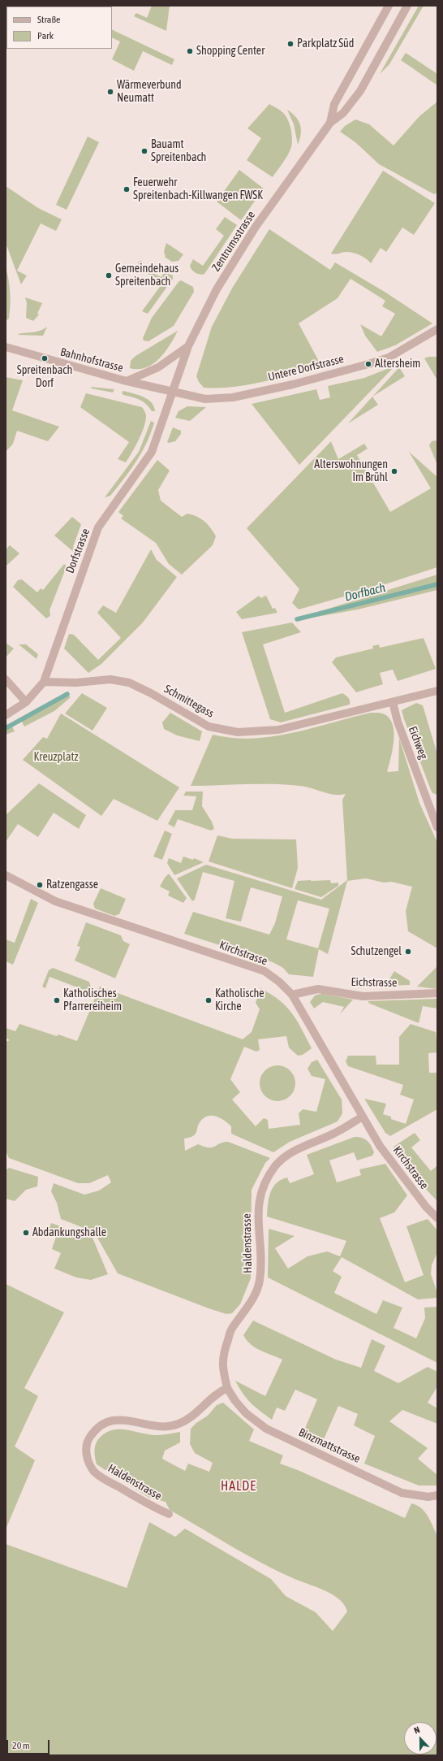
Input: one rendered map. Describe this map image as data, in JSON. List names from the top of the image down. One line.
{"streets":{"street":["Zentrumsstrasse","Bahnhofstrasse","Untere Dorfstrasse","Dorfstrasse","Schmittegass","Eichweg","Kirchstrasse","Eichstrasse","Haldenstrasse","Binzmattstrasse"]},"crossings":[["Zentrumsstrasse","Bahnhofstrasse"],["Zentrumsstrasse","Untere Dorfstrasse"],["Zentrumsstrasse","Dorfstrasse"],["Bahnhofstrasse","Untere Dorfstrasse"],["Bahnhofstrasse","Dorfstrasse"],["Untere Dorfstrasse","Dorfstrasse"],["Dorfstrasse","Schmittegass"],["Schmittegass","Eichweg"],["Kirchstrasse","Eichstrasse"],["Kirchstrasse","Haldenstrasse"],["Haldenstrasse","Binzmattstrasse"]],"districts":["HALDE"],"water":["Dorfbach"],"parks":["Kreuzplatz"],"places":["Parkplatz Süd","Shopping Center","Wärmeverbund Neumatt","Bauamt Spreitenbach","Feuerwehr Spreitenbach-Killwangen FWSK","Gemeindehaus Spreitenbach","Spreitenbach Dorf","Altersheim","Alterswohnungen Im Brühl","Ratzengasse","Schutzengel","Katholisches Pfarrereiheim","Katholische Kirche","Abdankungshalle"],"legend":["Straße","Park"],"scale_bar":"20 m","north":"top"}
